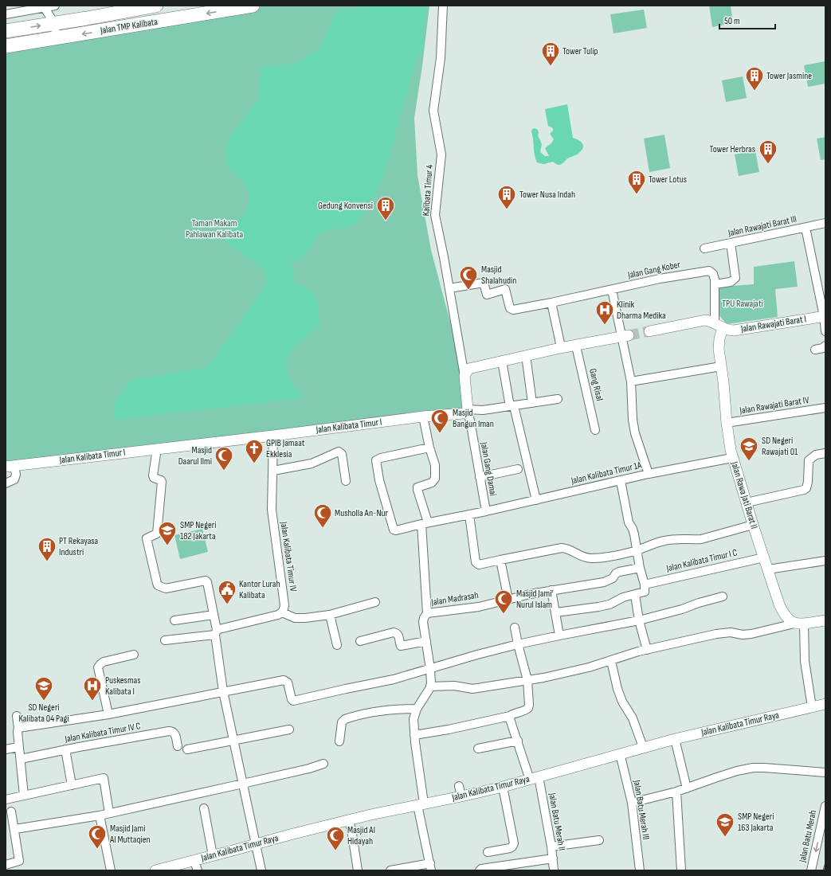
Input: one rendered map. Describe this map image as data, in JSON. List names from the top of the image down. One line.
{"streets":{"main road":["Jalan TMP Kalibata"],"street":["Kalibata Timur 4","Jalan Rawajati Barat III","Jalan Gang Kober","Jalan Rawajati Barat I","Gang Risal","Jalan Rawajati Barat IV","Jalan Kalibata Timur I","Jalan Gang Damai","Jalan Kalibata Timur 1A","Jalan Rawa Jati Barat II","Jalan Kalibata Timur IV","Jalan Kalibata Timur I C","Jalan Madrasah","Jalan Kalibata Timur Raya","Jalan Kalibata Timur IV C","Jalan Batu Merah III","Jalan Batu Merah II","Jalan Batu Merah"]},"crossings":[["Kalibata Timur 4","Jalan Gang Kober"],["Jalan Gang Kober","Jalan Rawajati Barat I"],["Jalan Gang Kober","Jalan Rawa Jati Barat II"],["Jalan Rawajati Barat I","Jalan Rawa Jati Barat II"],["Jalan Rawajati Barat IV","Jalan Rawa Jati Barat II"],["Jalan Kalibata Timur I","Jalan Gang Damai"],["Jalan Kalibata Timur I","Jalan Kalibata Timur IV"],["Jalan Gang Damai","Jalan Kalibata Timur 1A"],["Jalan Kalibata Timur 1A","Jalan Rawa Jati Barat II"],["Jalan Rawa Jati Barat II","Jalan Kalibata Timur I C"],["Jalan Kalibata Timur Raya","Jalan Batu Merah III"],["Jalan Kalibata Timur Raya","Jalan Batu Merah II"]],"one_way":["Jalan Batu Merah"],"parks":["Taman Makam Pahlawan Kalibata","TPU Rawajati"],"places":{"building":["Tower Tulip","Tower Jasmine","Tower Herbras","Tower Lotus","Tower Nusa Indah","Gedung Konvensi","PT Rekayasa Industri"],"mosque":["Masjid Shalahudin","Masjid Bangun Iman","Masjid Daarul Ilmi","Musholla An-Nur","Masjid Jami' Nurul Islam","Masjid Jami Al Muttaqien","Masjid Al Hidayah"],"hospital":["Klinik Dharma Medika","Puskesmas Kalibata I"],"school or university":["SD Negeri Rawajati 01","SMP Negeri 182 Jakarta","SD Negeri Kalibata 04 Pagi","SMP Negeri 163 Jakarta"],"church":["GPIB Jamaat Ekklesia"],"public building":["Kantor Lurah Kalibata"]},"scale_bar":"50 m"}
